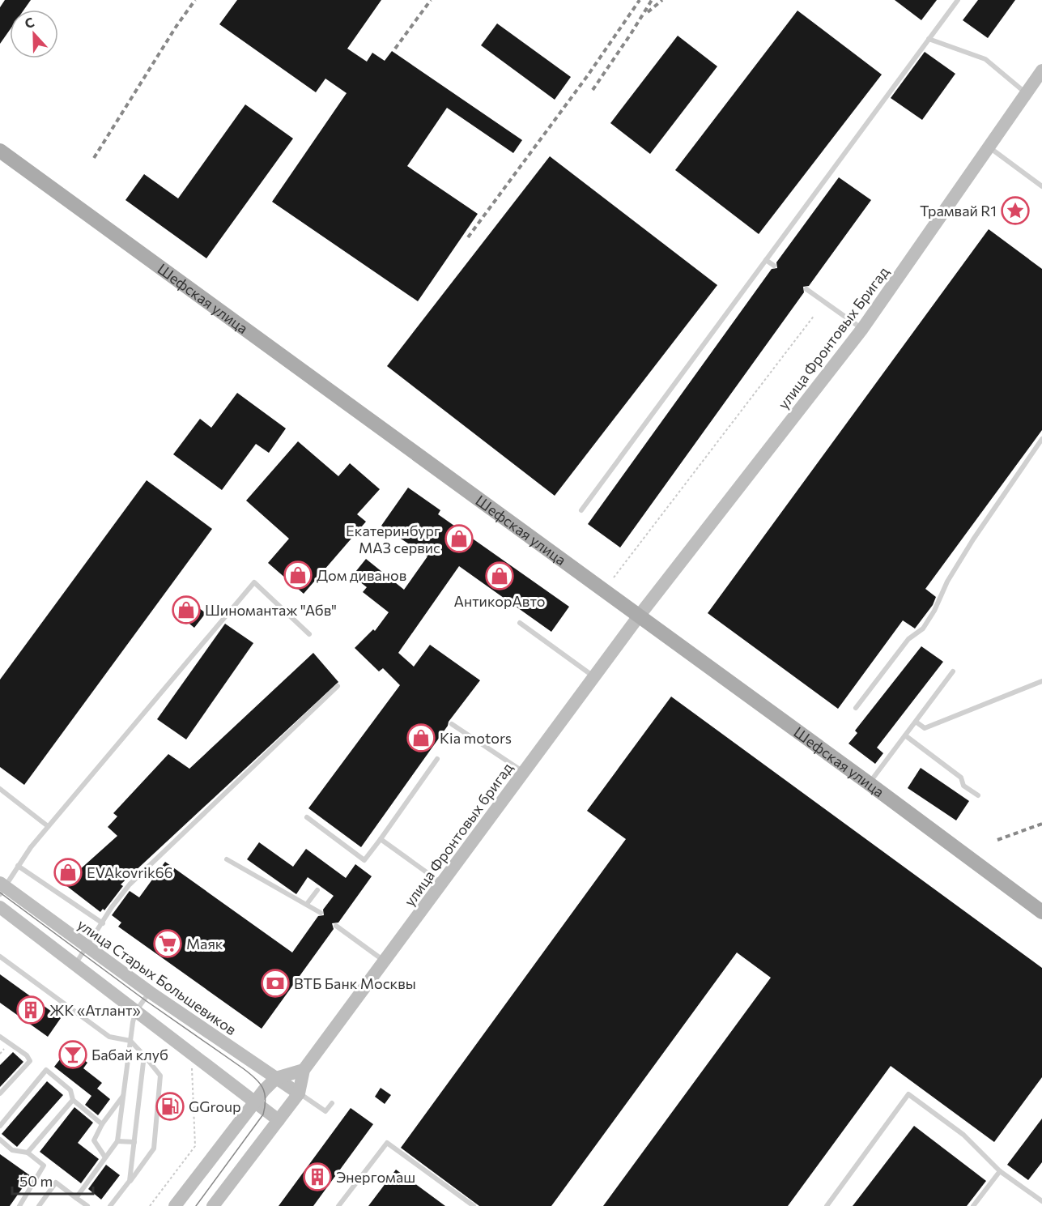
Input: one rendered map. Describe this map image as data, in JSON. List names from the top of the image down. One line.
{"streets":{"main road":["Шефская улица","улица Фронтовых Бригад","улица Фронтовых бригад","улица Старых Большевиков"]},"crossings":[["Шефская улица","улица Фронтовых Бригад"],["Шефская улица","улица Фронтовых бригад"],["улица Фронтовых Бригад","улица Фронтовых бригад"],["улица Фронтовых бригад","улица Старых Большевиков"]],"places":{"place":["Трамвай R1"],"shop":["Екатеринбург МАЗ сервис","Дом диванов","АнтикорАвто","Шиномантаж \"Абв\"","Kia motors","EVAkovrik66"],"supermarket":["Маяк"],"bank":["ВТБ Банк Москвы"],"building":["ЖК «Атлант»","Энергомаш"],"bar":["Бабай клуб"],"fuel station":["GGroup"]},"scale_bar":"50 m","north":"top"}
